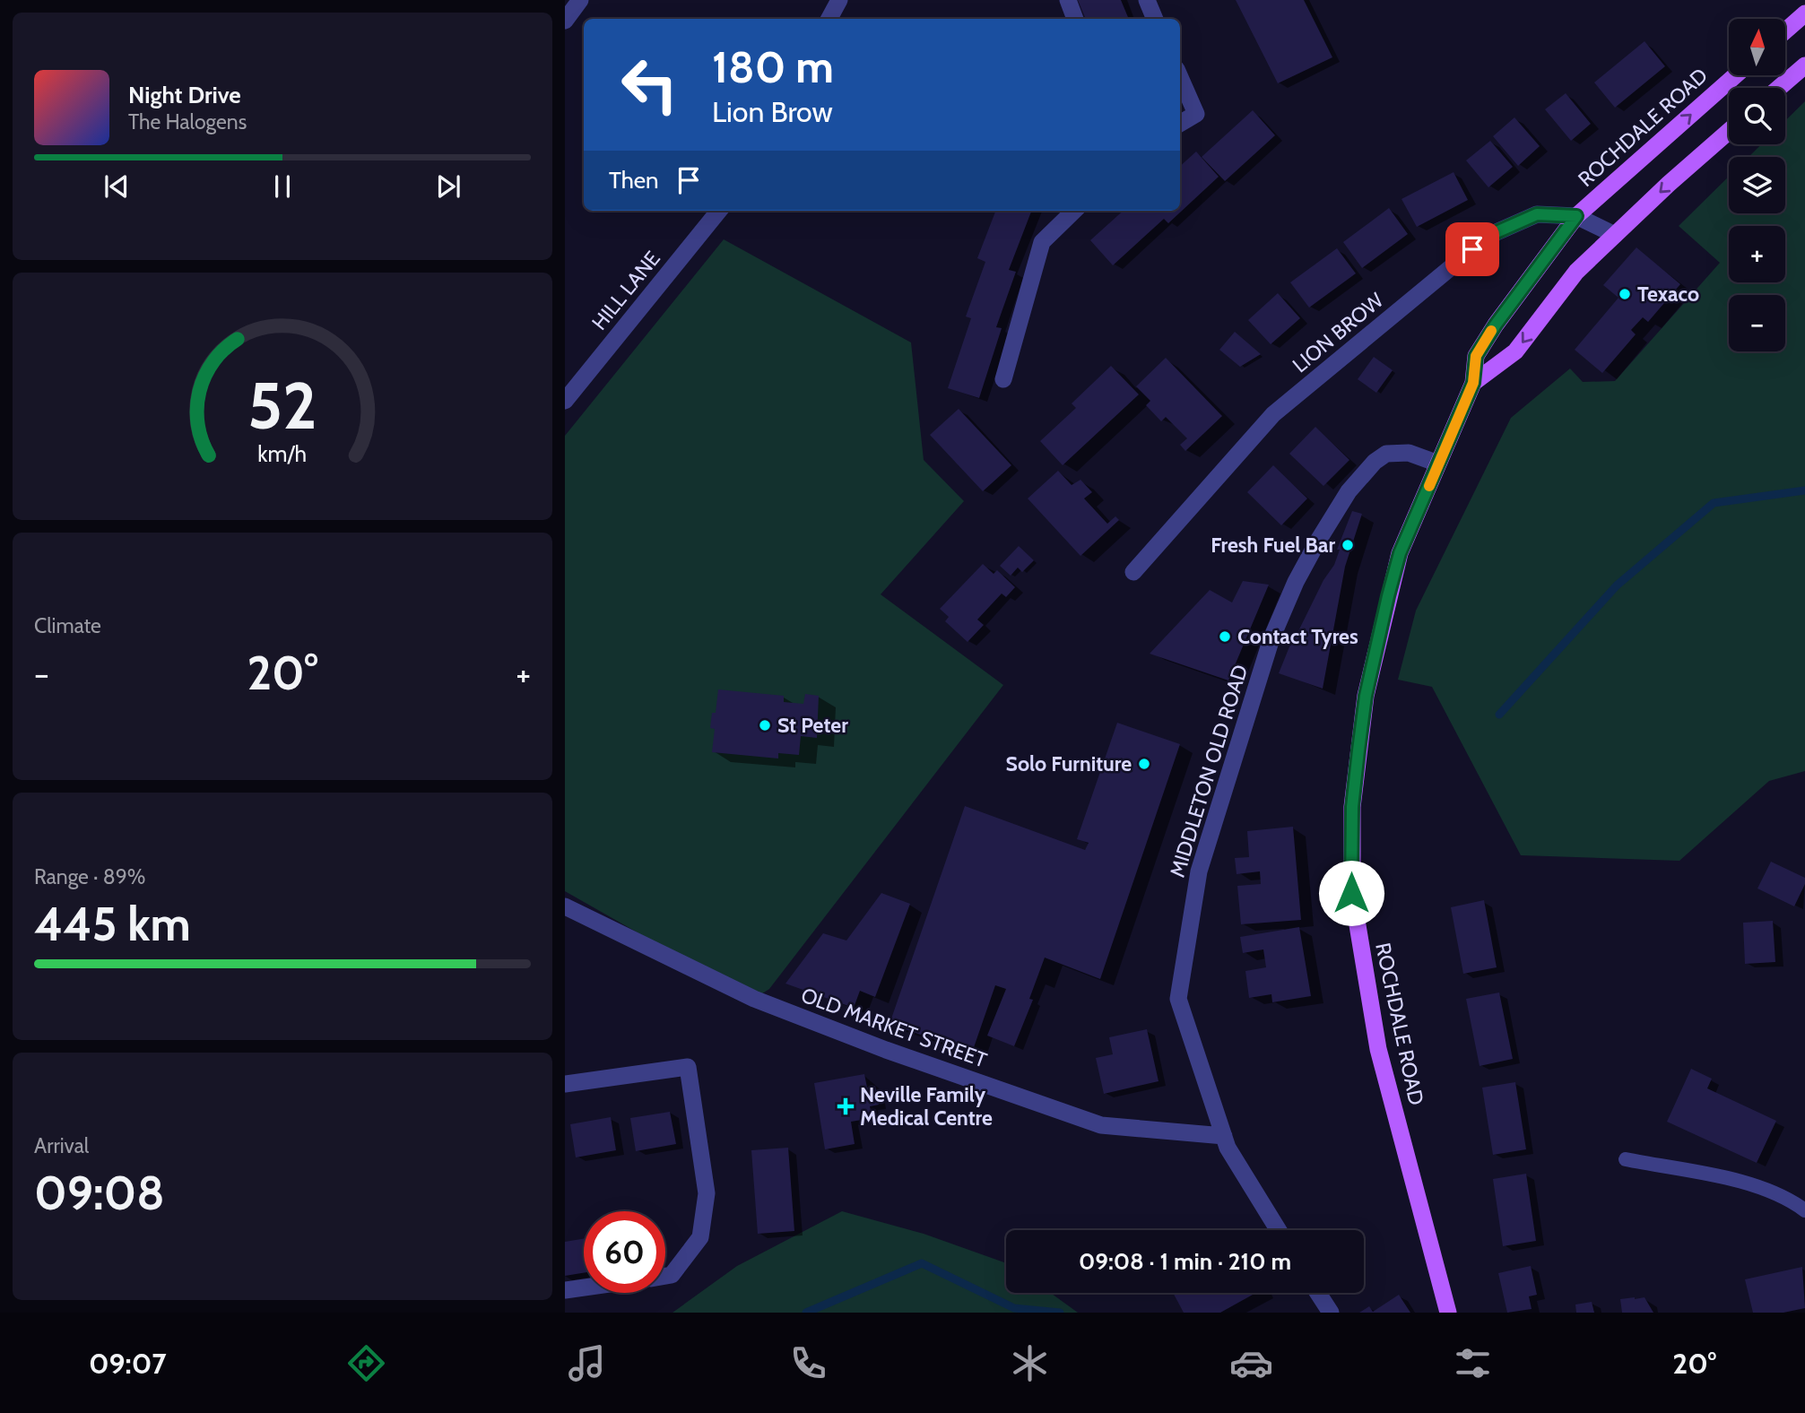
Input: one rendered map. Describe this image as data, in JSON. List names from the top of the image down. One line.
{"streets":{"main road":["ROCHDALE ROAD"],"street":["HILL LANE","LION BROW","MIDDLETON OLD ROAD","OLD MARKET STREET"]},"crossings":[["ROCHDALE ROAD","LION BROW"],["ROCHDALE ROAD","MIDDLETON OLD ROAD"],["MIDDLETON OLD ROAD","OLD MARKET STREET"]],"places":{"other":["Texaco","Fresh Fuel Bar","Contact Tyres","St Peter","Solo Furniture"],"health":["Neville Family Medical Centre"]},"north":"top","page":{"map_buttons":["+","−"],"turn":["180 m","Lion Brow"],"song":["Night Drive","The Halogens"],"then":"Then","tile":["Climate",["Range · 89%","445 km"],["Arrival","09:08"]],"heat":["−","20°","+"],"limit":"60","trip":"09:08 · 1 min · 210 m","tabs":["09:07","20°"],"gauge":["52","km/h"]}}
